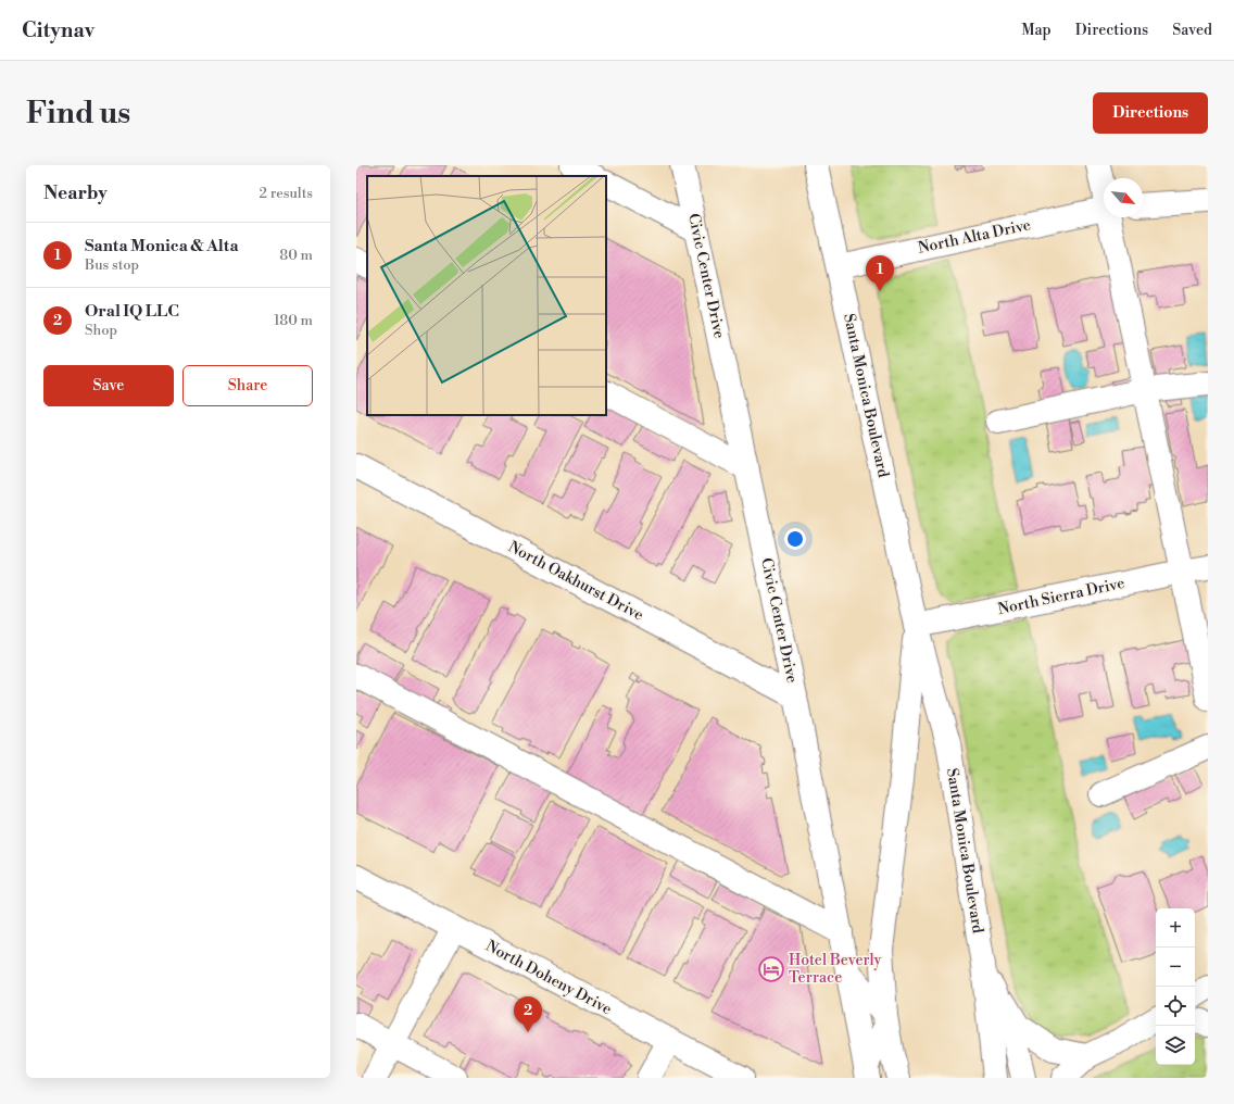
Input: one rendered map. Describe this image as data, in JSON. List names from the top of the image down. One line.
{"streets":{"street":["North Alta Drive","Civic Center Drive","Santa Monica Boulevard","North Oakhurst Drive","North Sierra Drive","North Doheny Drive"]},"crossings":[["North Alta Drive","Santa Monica Boulevard"],["Civic Center Drive","North Oakhurst Drive"],["Santa Monica Boulevard","North Sierra Drive"]],"places":{"hotel":["Hotel Beverly Terrace"]},"north":"bottom right","page":{"header":"Citynav","nav":["Map","Directions","Saved"],"buttons":["Directions",["Save","Share"]],"title":"Find us","heading":["Nearby","2 results"],"list":[{"mark":"1","name":"Santa Monica & Alta","note":"Bus stop","value":"80 m"},{"mark":"2","name":"Oral IQ LLC","note":"Shop","value":"180 m"}],"pins":["1","2"],"map_buttons":["+","−"]}}
